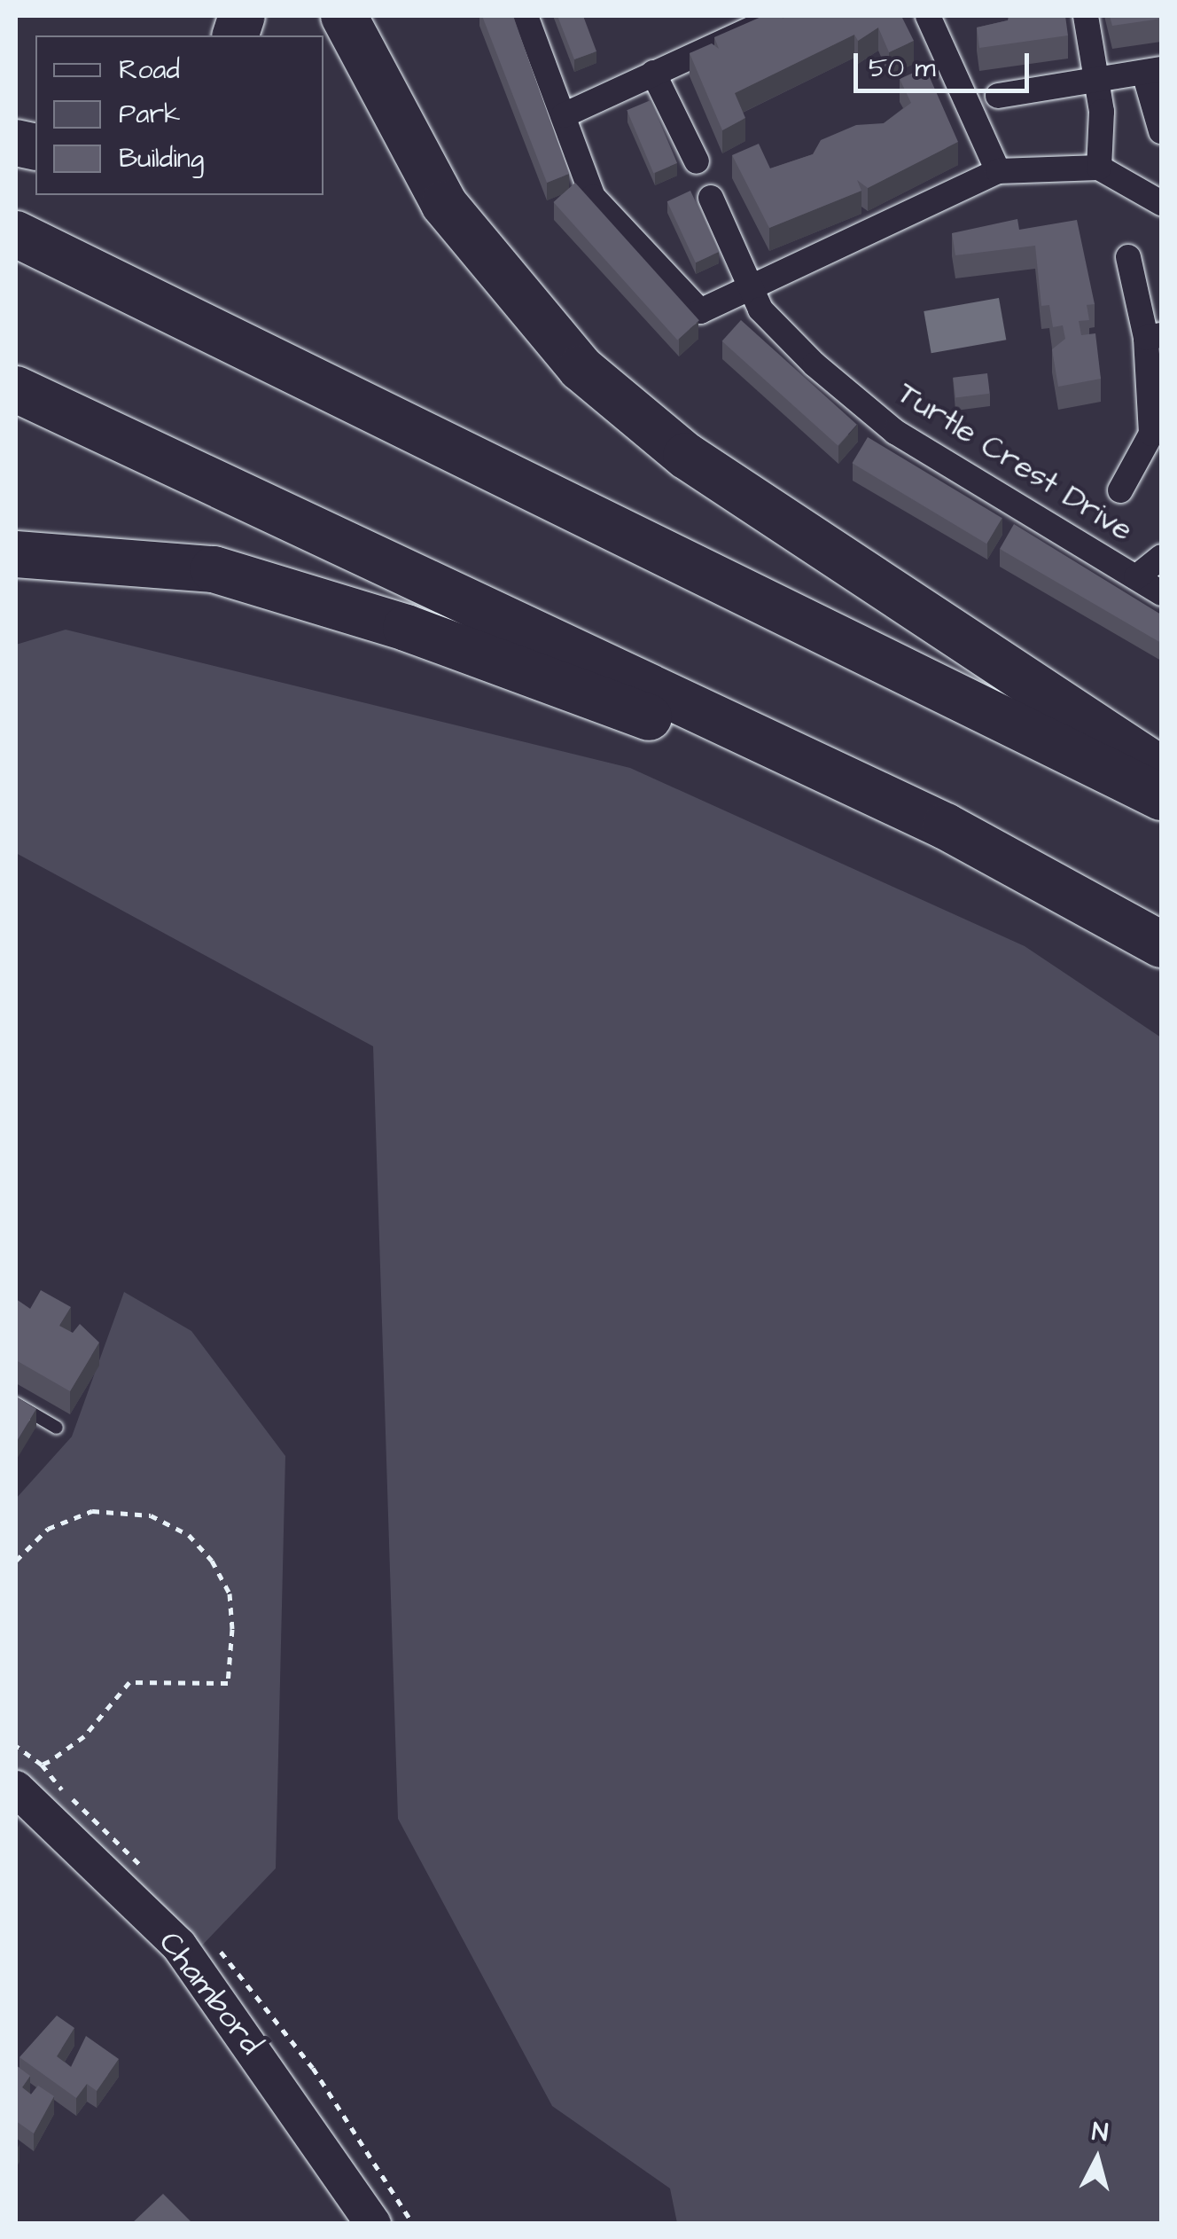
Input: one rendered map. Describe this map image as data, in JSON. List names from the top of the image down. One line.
{"streets":{"street":["Turtle Crest Drive","Chambord"]},"legend":["Road","Park","Building"],"scale_bar":"50 m","north":"top"}
